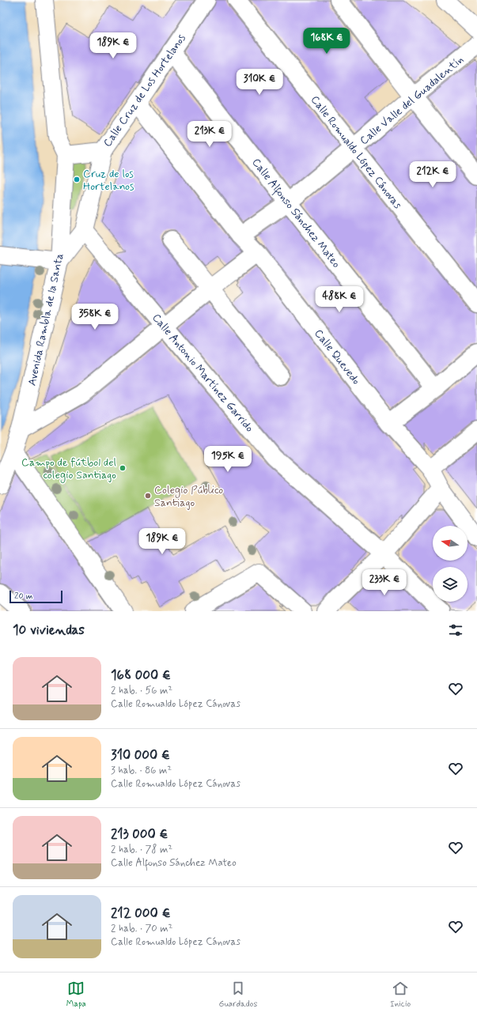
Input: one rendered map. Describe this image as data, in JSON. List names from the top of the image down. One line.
{"streets":{"street":["Calle Cruz de Los Hortelanos","Calle Valle del Guadalentín","Calle Romualdo López Cánovas","Calle Alfonso Sánchez Mateo","Avenida Rambla de la Santa","Calle Quevedo","Calle Antonio Martínez Garrido"]},"crossings":[["Calle Cruz de Los Hortelanos","Calle Alfonso Sánchez Mateo"],["Calle Cruz de Los Hortelanos","Avenida Rambla de la Santa"],["Calle Cruz de Los Hortelanos","Calle Quevedo"],["Calle Valle del Guadalentín","Calle Romualdo López Cánovas"],["Calle Valle del Guadalentín","Calle Alfonso Sánchez Mateo"],["Calle Valle del Guadalentín","Calle Quevedo"]],"places":["Cruz de los Hortelanos","Campo de fútbol del colegio Santiago","Colegio Público Santiago"],"scale_bar":"20 m","north":"left","page":{"price":["168K €","189K €","310K €","213K €","212K €","488K €","358K €","195K €","189K €","233K €"],"scale":"20 m","heading":"10 viviendas","list":[{"name":"168 000 €","note":"2 hab. · 56 m² · Calle Romualdo López Cánovas"},{"name":"310 000 €","note":"3 hab. · 86 m² · Calle Romualdo López Cánovas"},{"name":"213 000 €","note":"2 hab. · 78 m² · Calle Alfonso Sánchez Mateo"},{"name":"212 000 €","note":"2 hab. · 70 m² · Calle Romualdo López Cánovas"}],"tabs":["Mapa","Guardados","Inicio"]}}
